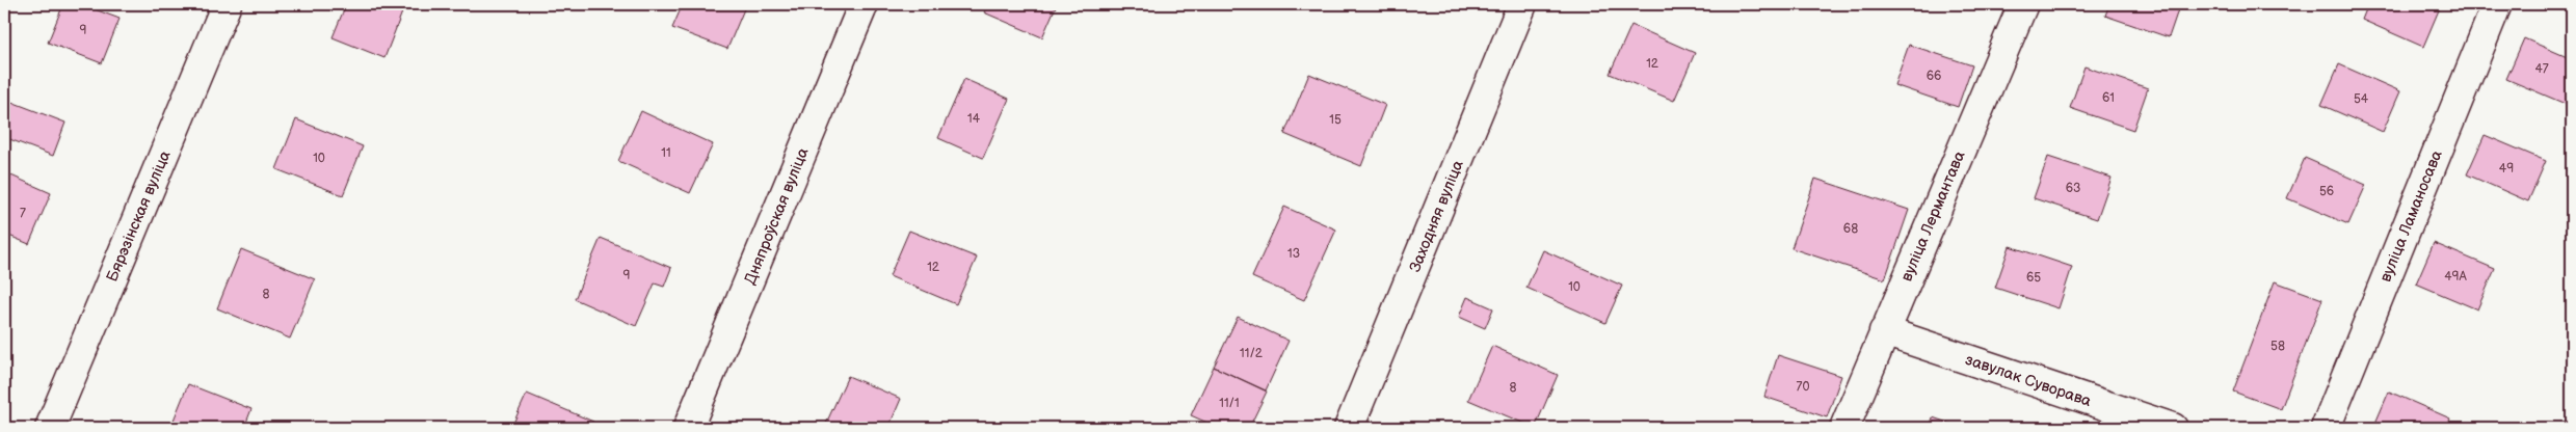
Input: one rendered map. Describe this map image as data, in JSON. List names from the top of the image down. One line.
{"streets":{"street":["Бярэзінская вуліца","Дняпроўская вуліца","Заходняя вуліца","вуліца Лермантава","вуліца Ламаносава","завулак Суворава"]},"crossings":[["вуліца Лермантава","завулак Суворава"]],"house_numbers":["9","12","47","66","61","54","14","15","11","10","49","63","56","7","68","13","12","9","49А","65","10","8","58","11/2","70","8","11/1"]}
